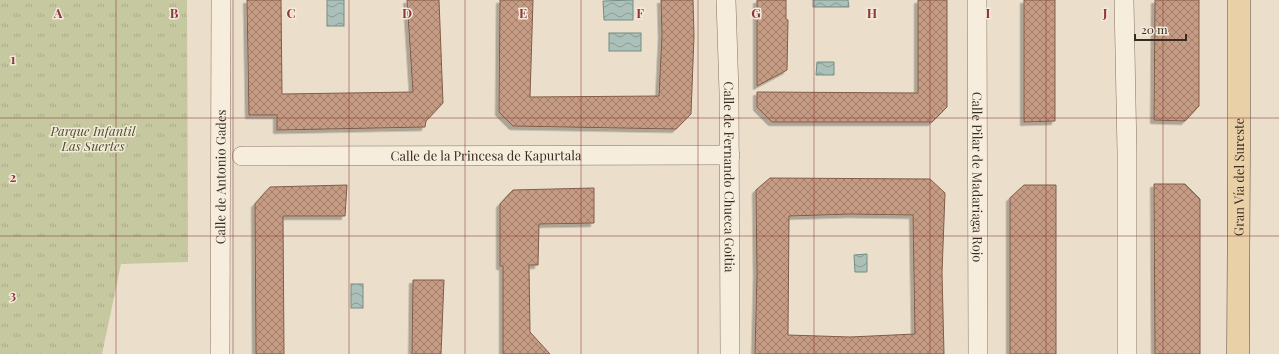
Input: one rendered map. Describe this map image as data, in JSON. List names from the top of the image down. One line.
{"streets":{"main road":["Gran Vía del Sureste"],"street":["Calle de la Princesa de Kapurtala","Calle de Antonio Gades","Calle de Fernando Chueca Goitia","Calle Pilar de Madariaga Rojo"]},"crossings":[["Calle de la Princesa de Kapurtala","Calle de Fernando Chueca Goitia"]],"parks":["Parque Infantil Las Suertes"],"scale_bar":"20 m","grid":{"columns":["A","B","C","D","E","F","G","H","I","J"],"rows":["1","2","3"]}}
